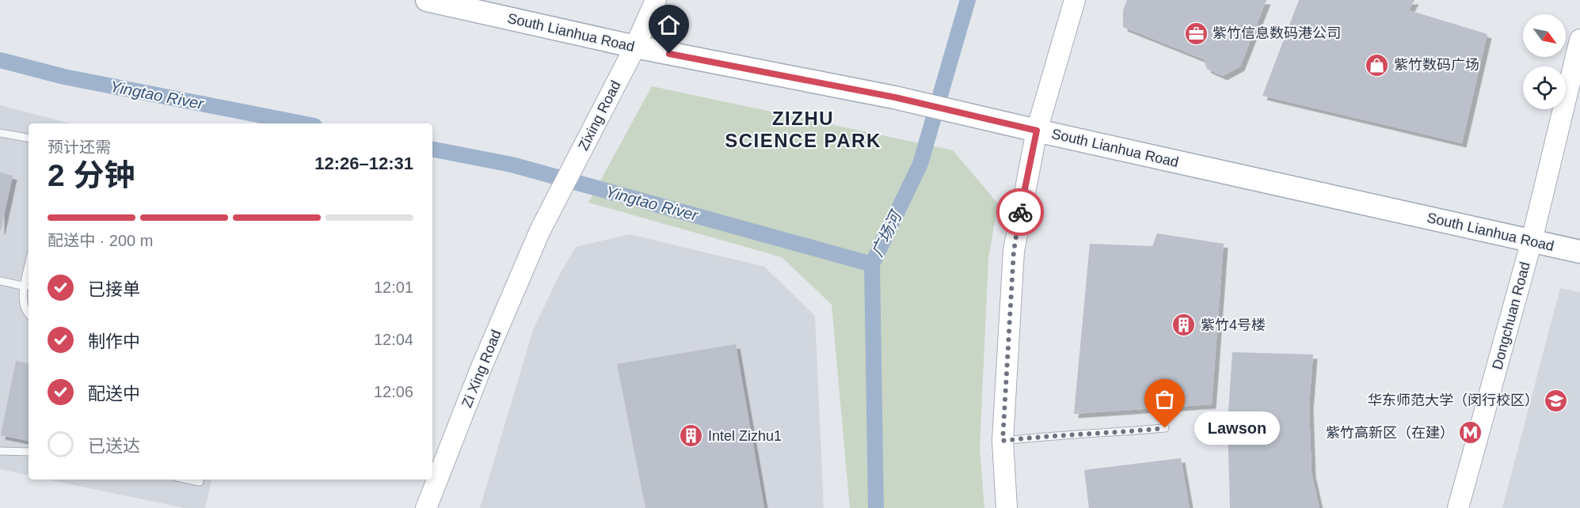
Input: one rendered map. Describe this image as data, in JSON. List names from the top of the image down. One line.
{"streets":{"main road":["South Lianhua Road"],"street":["Zixing Road","Dongchuan Road","Zi Xing Road"]},"crossings":[["South Lianhua Road","Zixing Road"],["South Lianhua Road","Dongchuan Road"],["Zixing Road","Zi Xing Road"]],"districts":["ZIZHU SCIENCE PARK"],"water":["Yingtao River","广场河"],"places":{"office":["紫竹信息数码港公司"],"shop":["紫竹数码广场"],"building":["紫竹4号楼","Intel Zizhu1"],"school or university":["华东师范大学（闵行校区）"],"other":["Lawson"],"metro station":["紫竹高新区（在建）"]},"north":"bottom right","page":{"heading":["2 分钟","预计还需","12:26–12:31"],"bar":"配送中 · 200 m","list":[["已接单","12:01"],["制作中","12:04"],["配送中","12:06"],"已送达"],"bubble":"Lawson"}}
